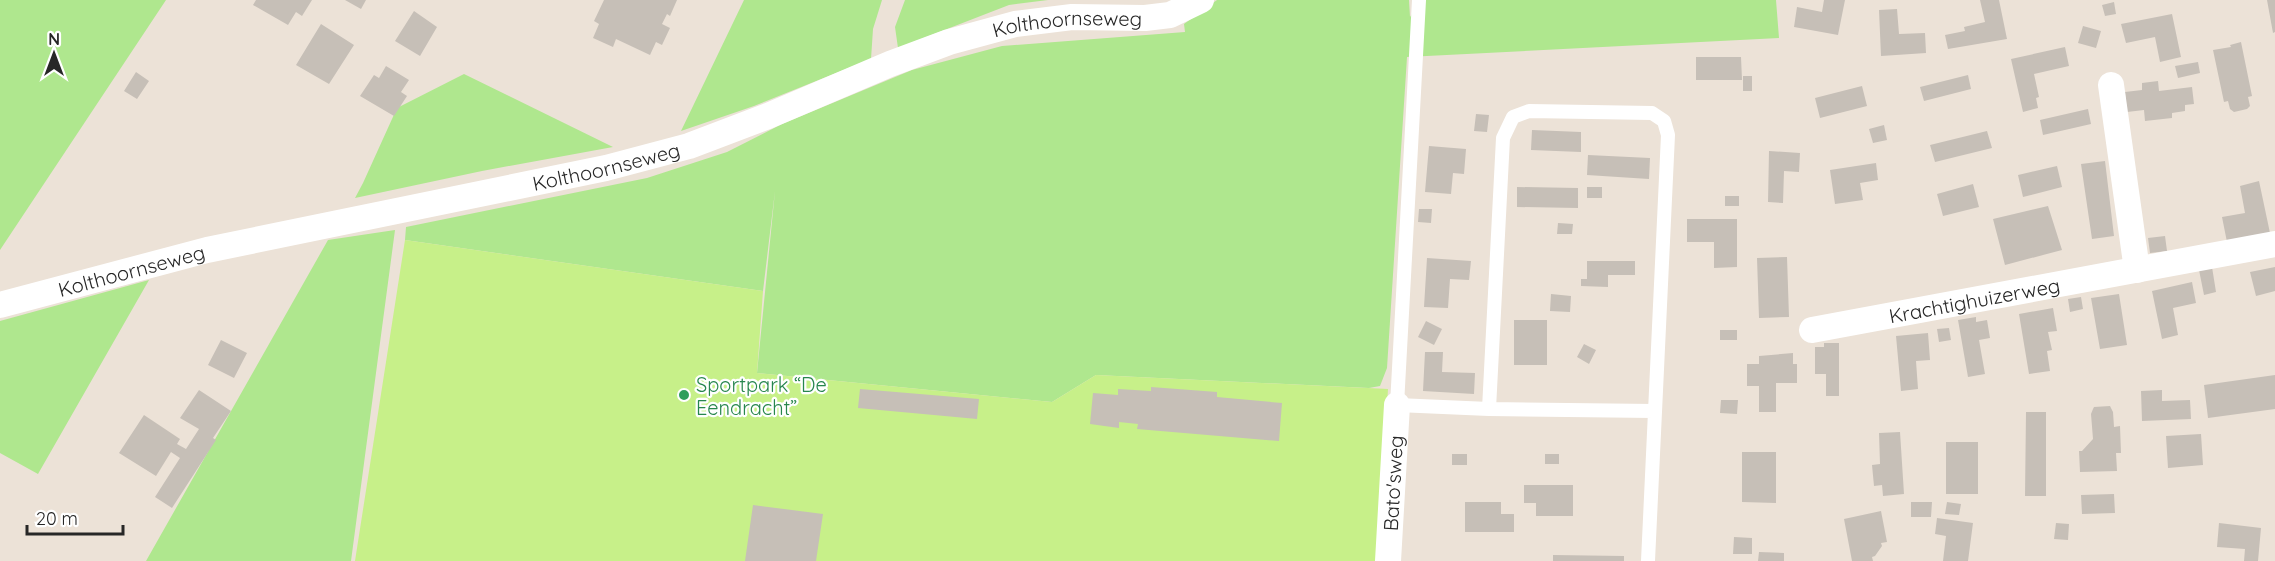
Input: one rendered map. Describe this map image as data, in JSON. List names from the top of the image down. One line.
{"streets":{"street":["Kolthoornseweg","Krachtighuizerweg","Bato'sweg"]},"places":["Sportpark “De Eendracht”"],"scale_bar":"20 m","north":"top"}
